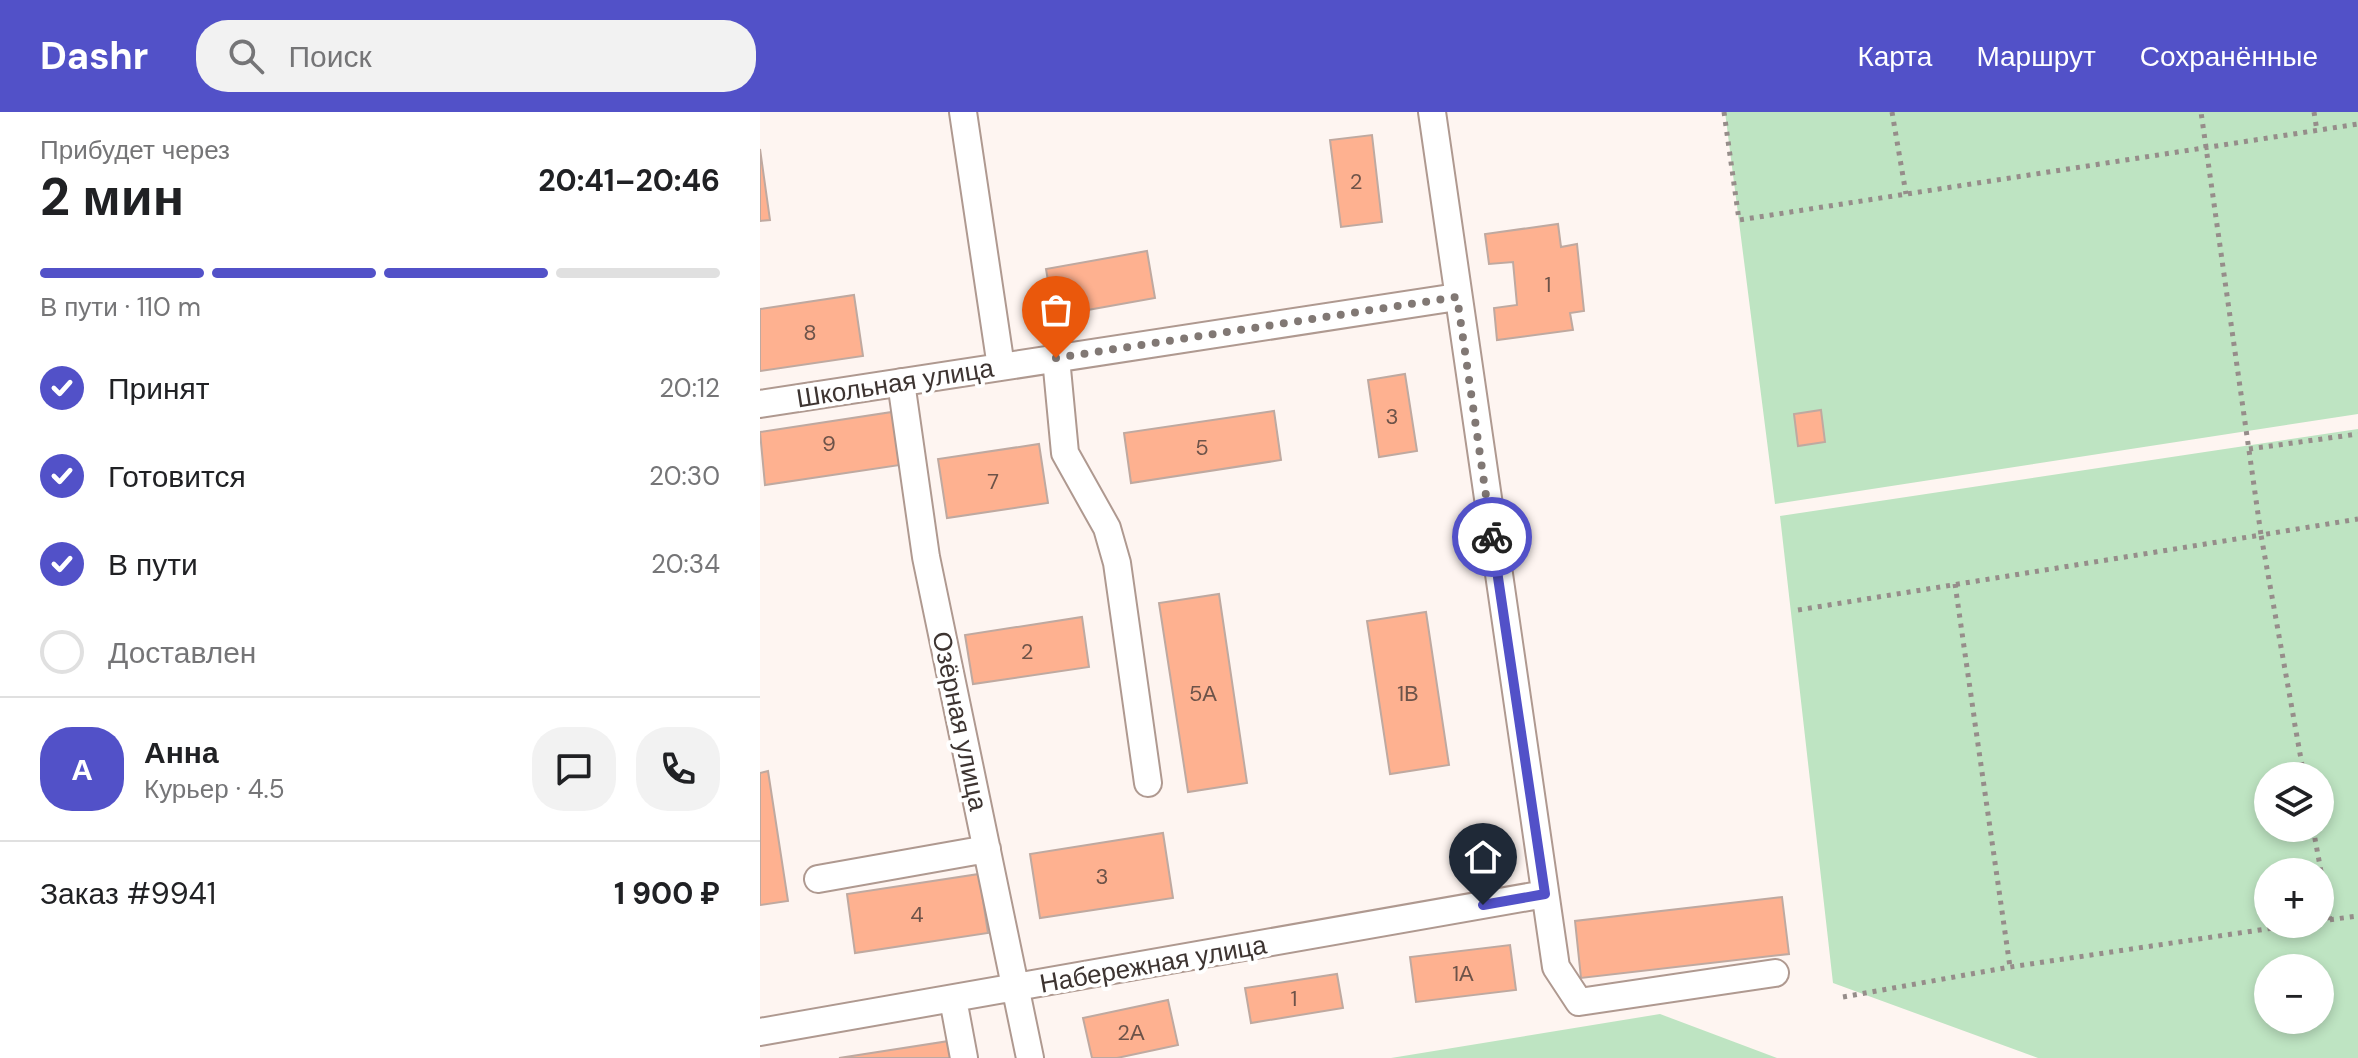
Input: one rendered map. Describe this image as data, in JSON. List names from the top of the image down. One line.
{"streets":{"street":["Школьная улица","Озёрная улица","Набережная улица"]},"crossings":[["Школьная улица","Озёрная улица"],["Озёрная улица","Набережная улица"]],"house_numbers":["2","1","8","3","9","5","7","2","5А","1В","3","4","1А","1","2А"],"page":{"header":"Dashr","search":"Поиск","nav":["Карта","Маршрут","Сохранённые"],"heading":["2 мин","Прибудет через","20:41–20:46"],"panel":["Анна","Курьер · 4.5","Заказ #9941","1 900 ₽"],"bar":"В пути · 110 m","list":[["Принят","20:12"],["Готовится","20:30"],["В пути","20:34"],"Доставлен"],"round":"А","map_buttons":["+","−"]}}
